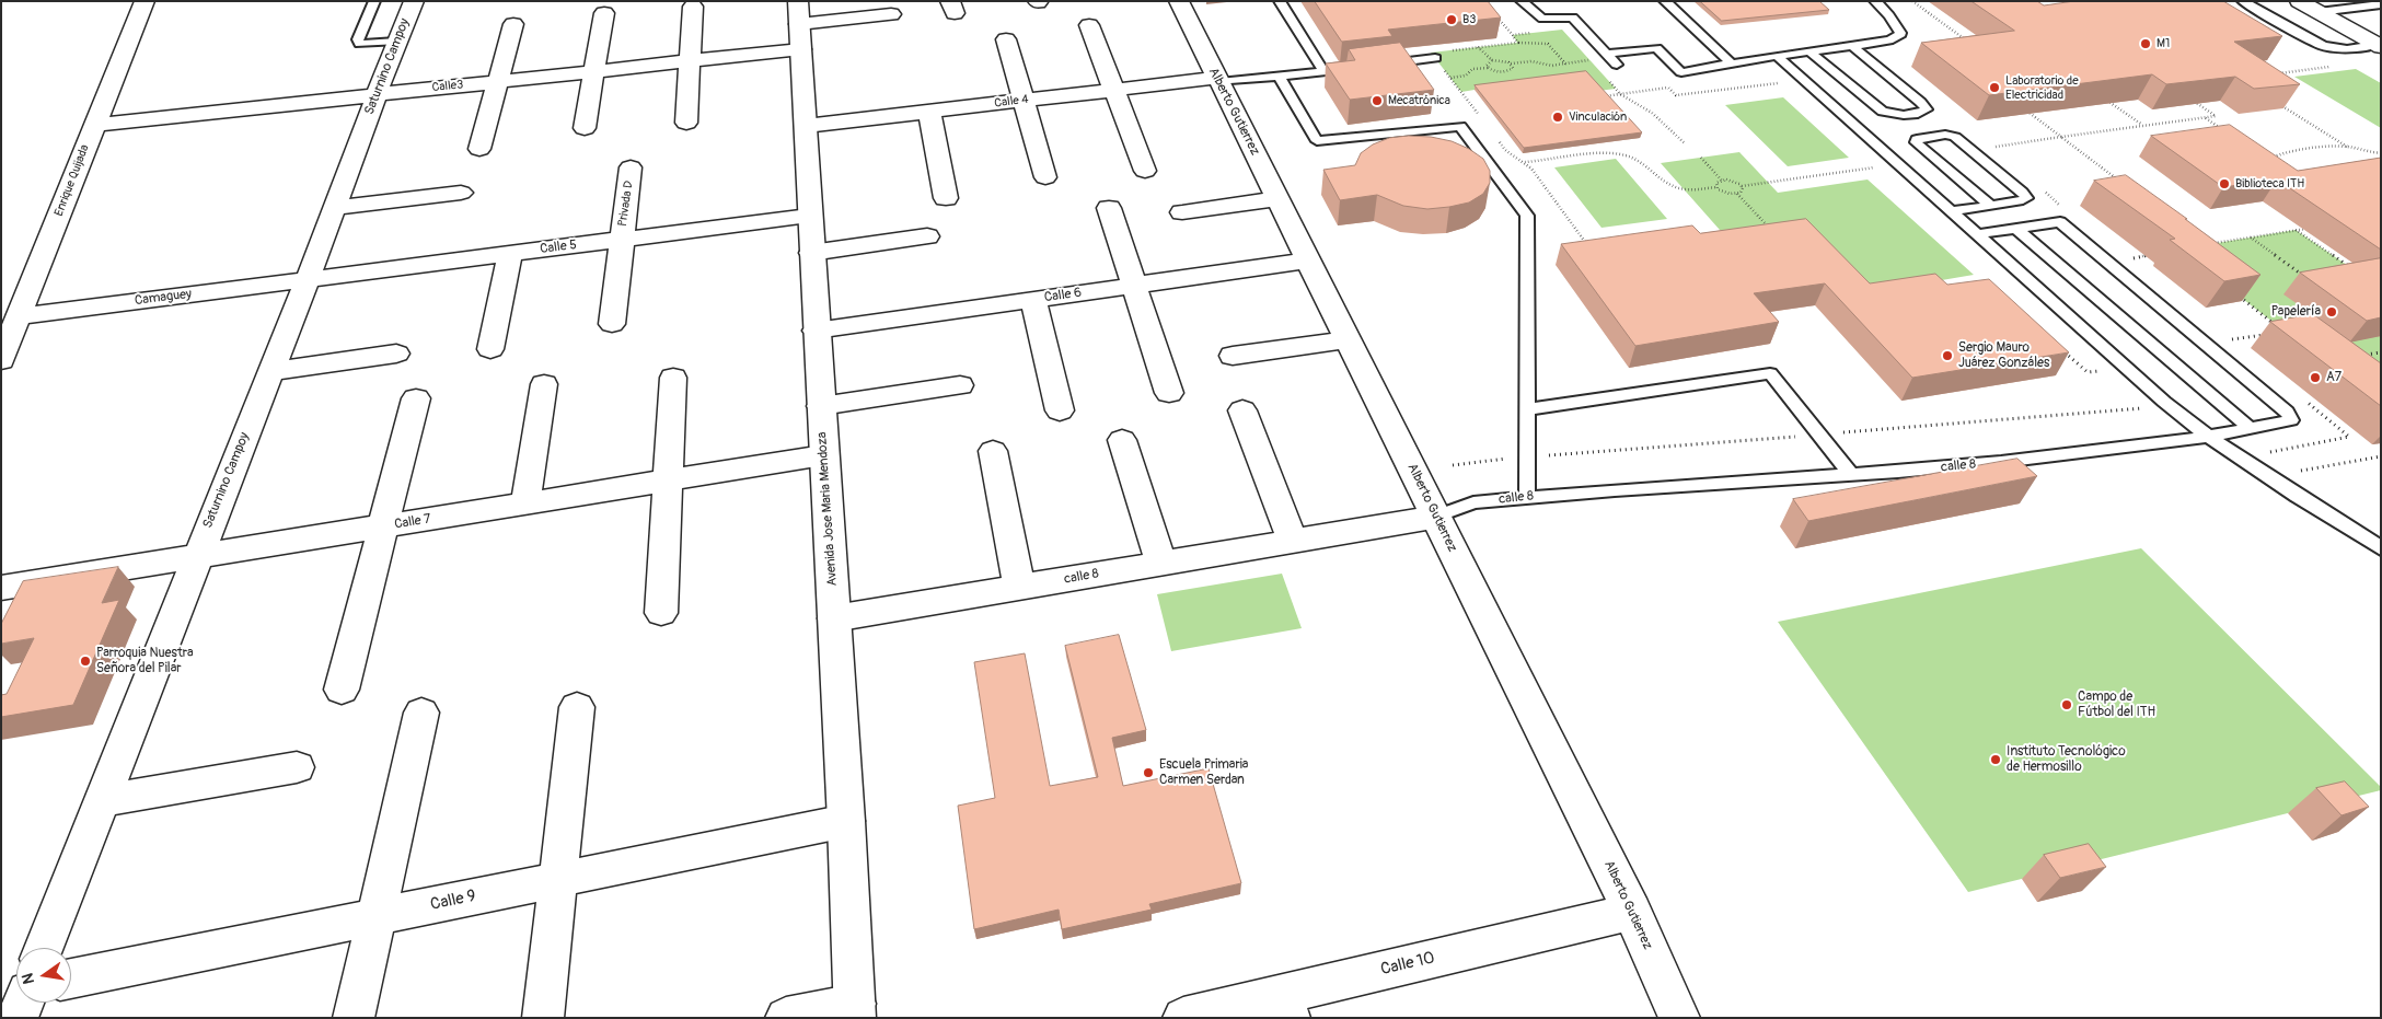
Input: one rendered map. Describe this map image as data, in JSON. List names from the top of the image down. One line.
{"streets":{"street":["Saturnino Campoy","Calle3","Calle 4","Alberto Gutierrez","Enrique Quijada","Privada D","Calle 5","Calle 6","Camaguey","calle 8","Avenida Jose Maria Mendoza","Calle 7","Calle 9","Calle 10"]},"crossings":[["Saturnino Campoy","Calle3"],["Saturnino Campoy","Calle 5"],["Saturnino Campoy","Camaguey"],["Saturnino Campoy","Calle 7"],["Calle3","Enrique Quijada"],["Calle3","Avenida Jose Maria Mendoza"],["Calle 4","Alberto Gutierrez"],["Calle 4","Avenida Jose Maria Mendoza"],["Alberto Gutierrez","Calle 6"],["Alberto Gutierrez","calle 8"],["Alberto Gutierrez","Calle 10"],["Enrique Quijada","Camaguey"],["Privada D","Calle 5"],["Calle 5","Camaguey"],["Calle 5","Avenida Jose Maria Mendoza"],["Calle 6","Avenida Jose Maria Mendoza"],["calle 8","Avenida Jose Maria Mendoza"],["Avenida Jose Maria Mendoza","Calle 7"],["Avenida Jose Maria Mendoza","Calle 9"]],"places":["B3","M1","Laboratorio de Electricidad","Mecatrónica","Vinculación","Biblioteca ITH","Papelería","Sergio Mauro Juárez Gonzáles","A7","Parroquia Nuestra Señora del Pilar","Campo de Fútbol del ITH","Instituto Tecnológico de Hermosillo","Escuela Primaria Carmen Serdan"],"north":"left"}
